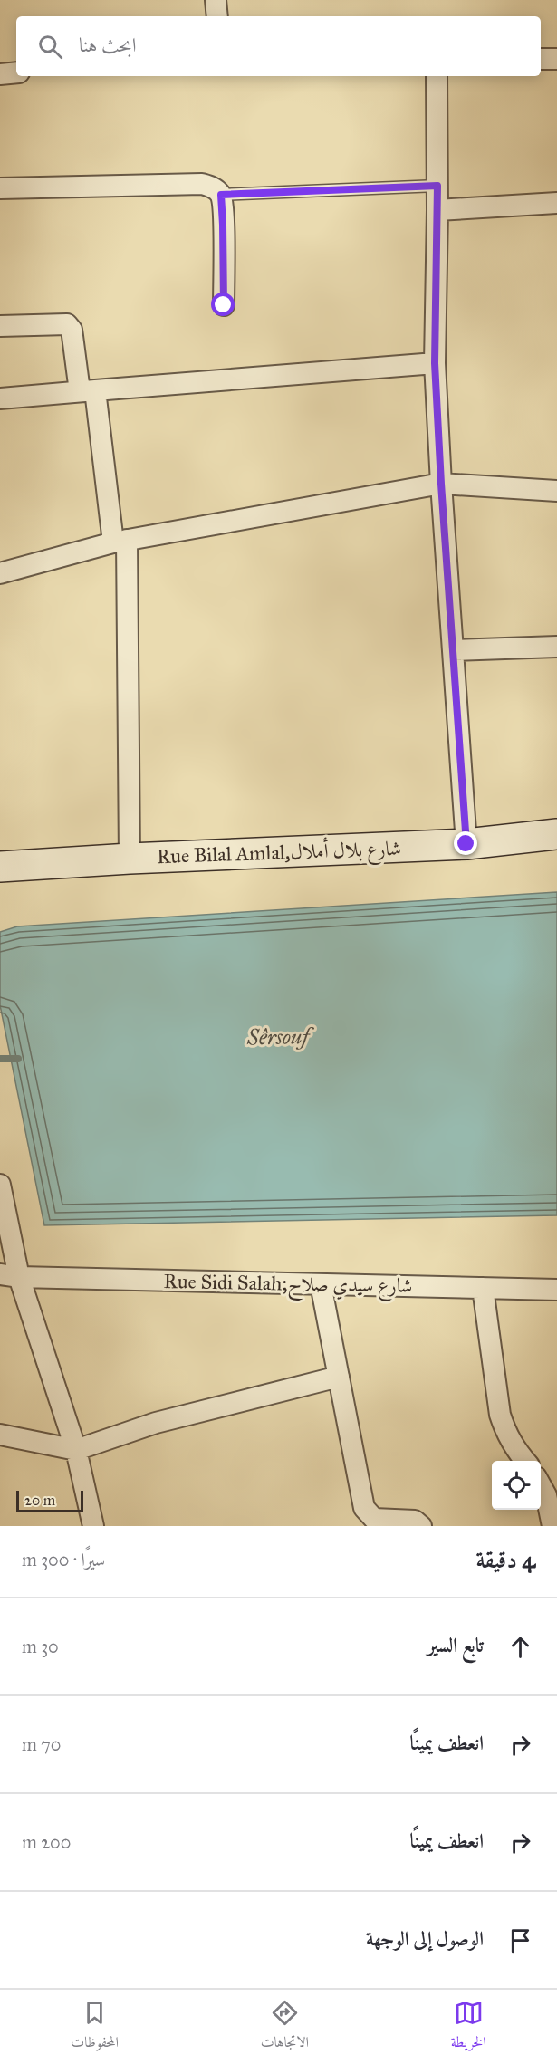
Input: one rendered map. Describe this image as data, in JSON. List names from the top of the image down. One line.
{"streets":{"main road":["Rue Bilal Amlal,شارع بلال أملال"],"street":["Rue Sidi Salah;شارع سيدي صلاح"]},"water":["Sêrsouf"],"scale_bar":"20 m","page":{"search":"ابحث هنا","scale":"20 m","heading":["4 دقيقة","سيرًا · 300 m"],"list":[["تابع السير","30 m"],["انعطف يمينًا","70 m"],["انعطف يمينًا","200 m"],"الوصول إلى الوجهة"],"nav":["الخريطة","الاتجاهات","المحفوظات"]}}
